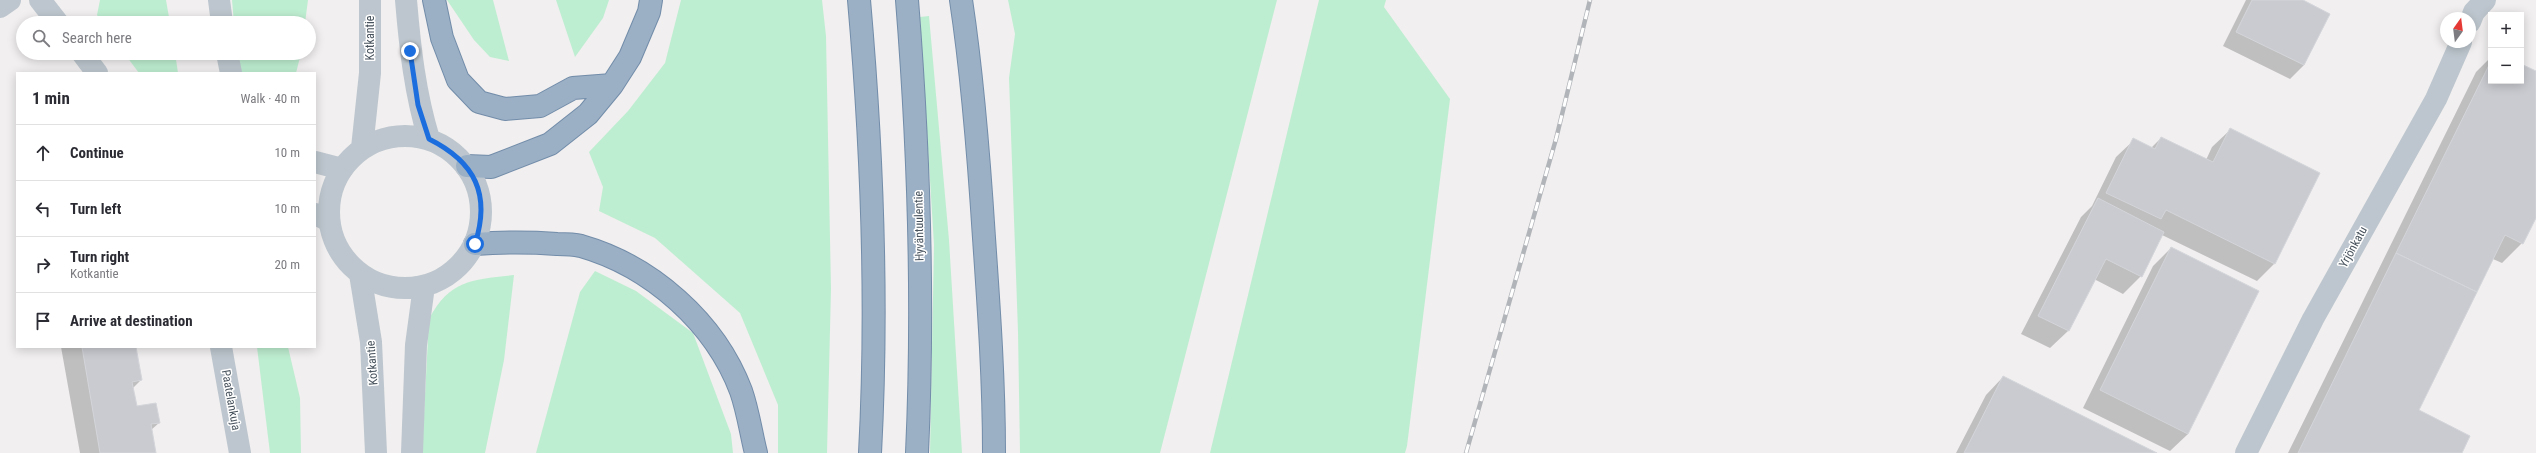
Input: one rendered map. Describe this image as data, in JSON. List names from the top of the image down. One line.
{"streets":{"highway":["Hyväntuulentie"],"street":["Kotkantie","Yrjönkatu","Paatelankuja"]},"north":"top","page":{"map_buttons":["+","−"],"search":"Search here","heading":["1 min","Walk · 40 m"],"list":[["Continue","10 m"],["Turn left","10 m"],["Turn right","Kotkantie","20 m"],"Arrive at destination"]}}
